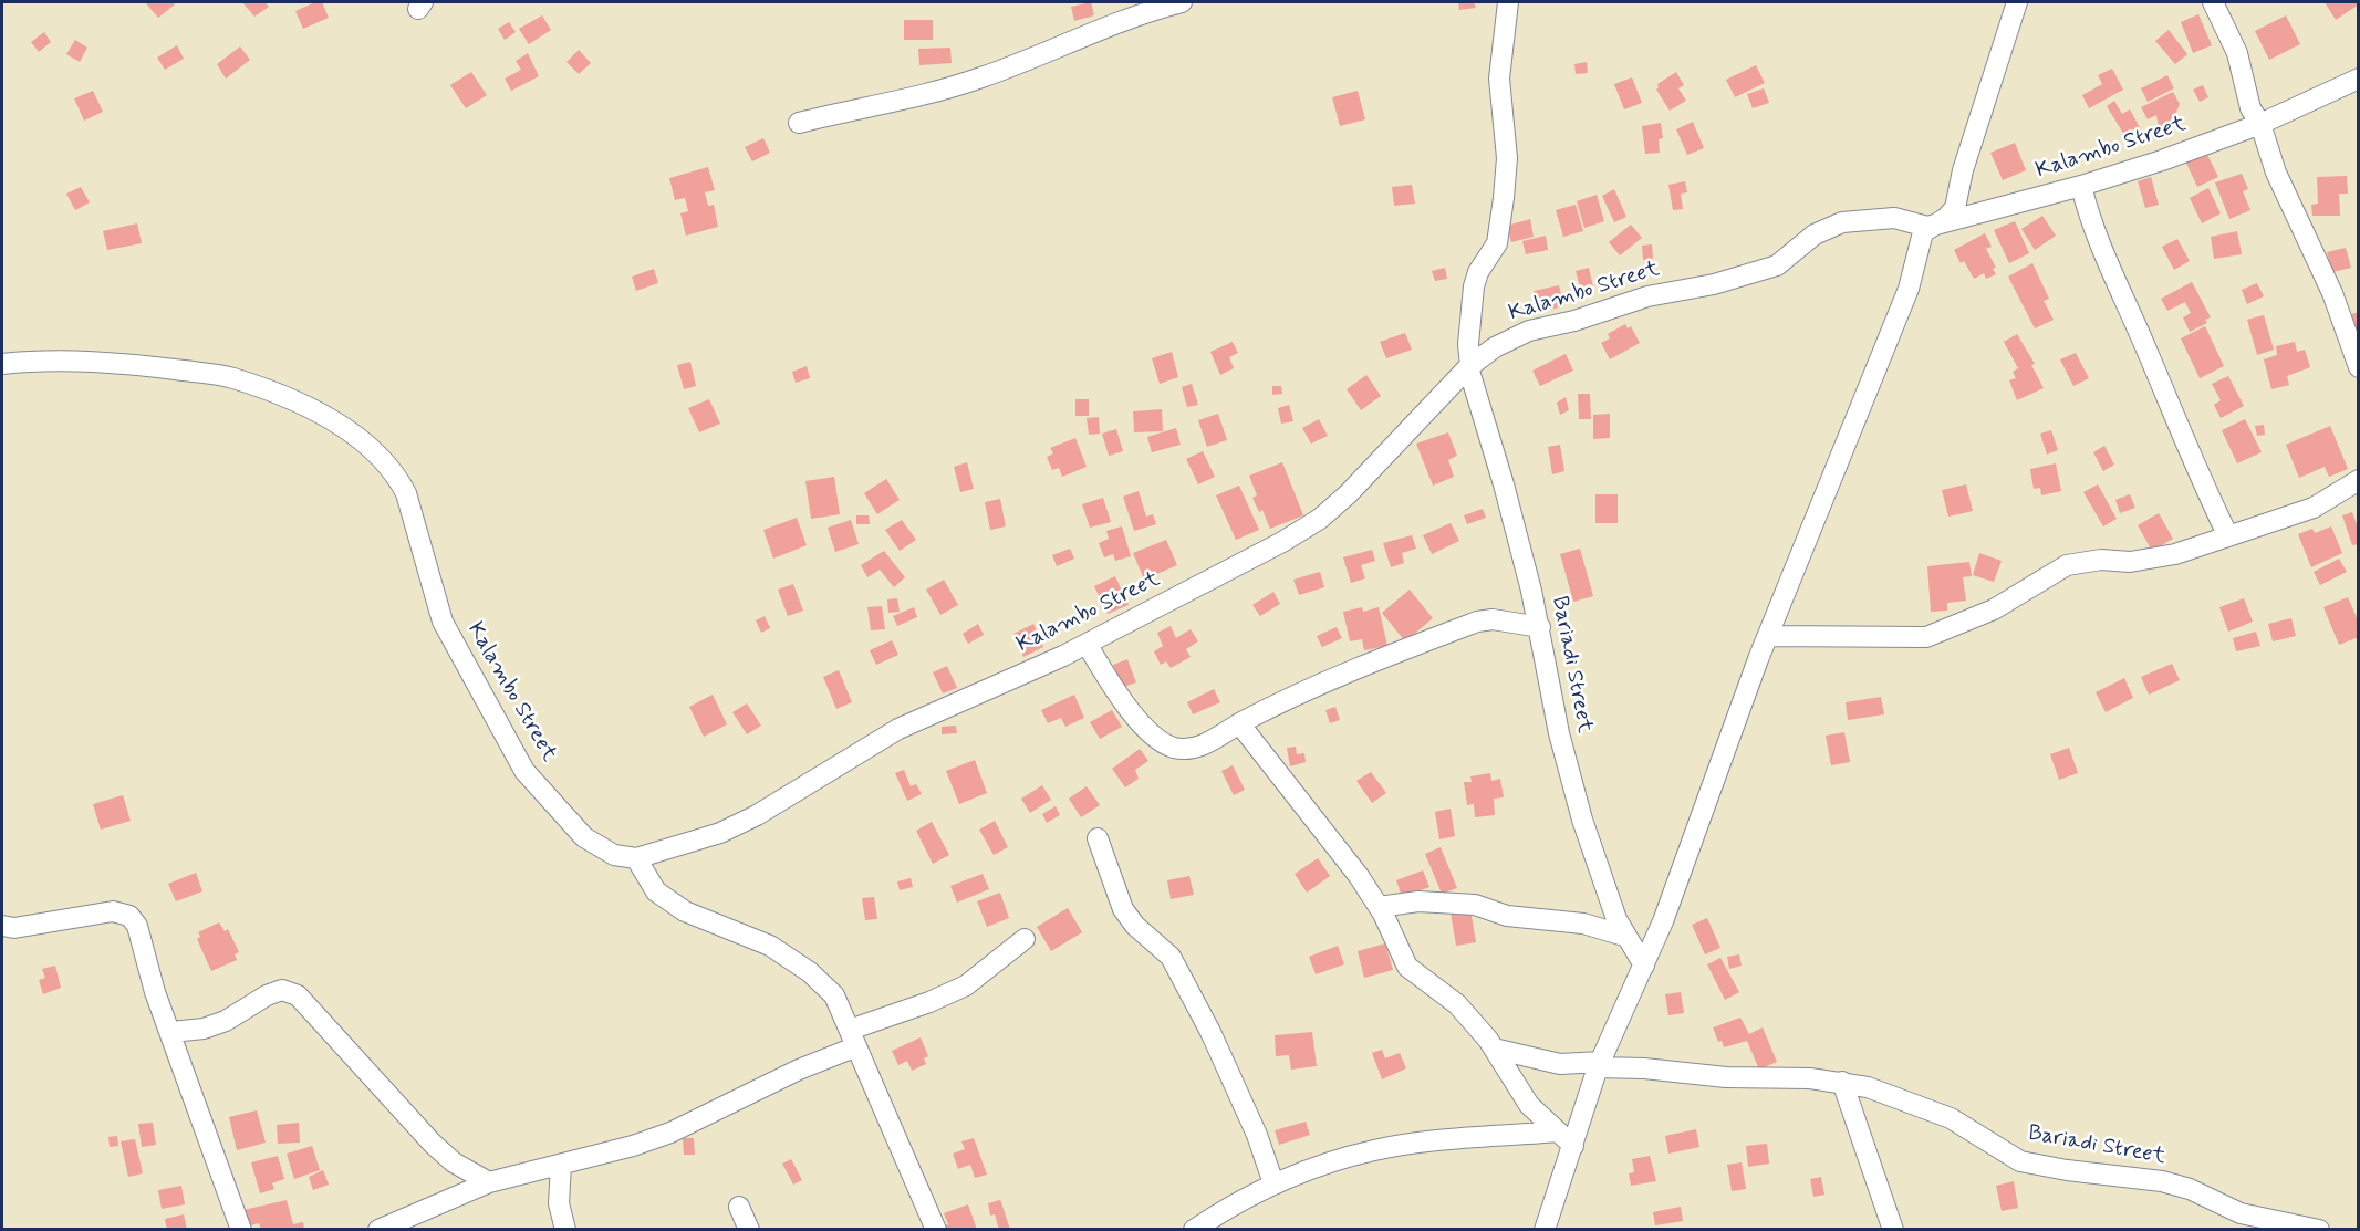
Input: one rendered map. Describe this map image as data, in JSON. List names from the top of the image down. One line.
{"streets":{"street":["Kalambo Street","Bariadi Street"]},"crossings":[["Kalambo Street","Bariadi Street"]]}
